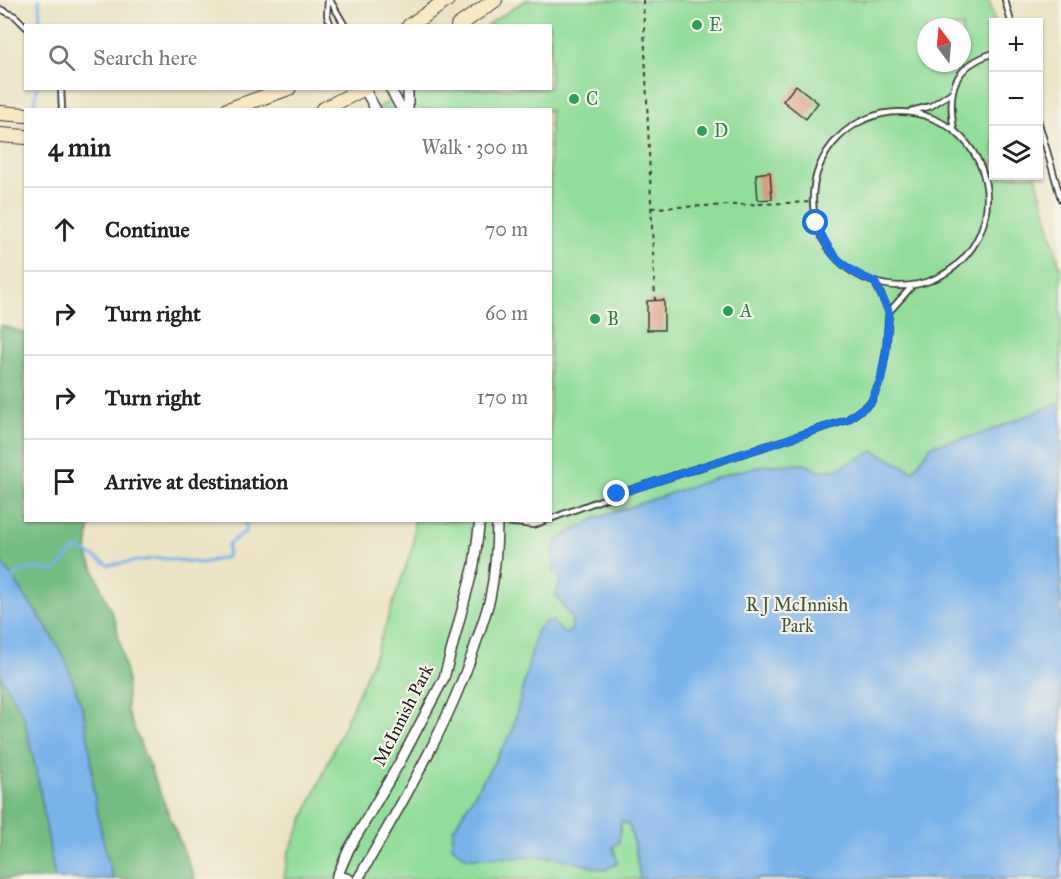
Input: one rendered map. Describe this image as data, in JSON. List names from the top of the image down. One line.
{"streets":{"street":["McInnish Park"]},"parks":["R J McInnish Park"],"places":["E","C","D","A","B"],"north":"top","page":{"map_buttons":["+","−"],"search":"Search here","heading":["4 min","Walk · 300 m"],"list":[["Continue","70 m"],["Turn right","60 m"],["Turn right","170 m"],"Arrive at destination"]}}
